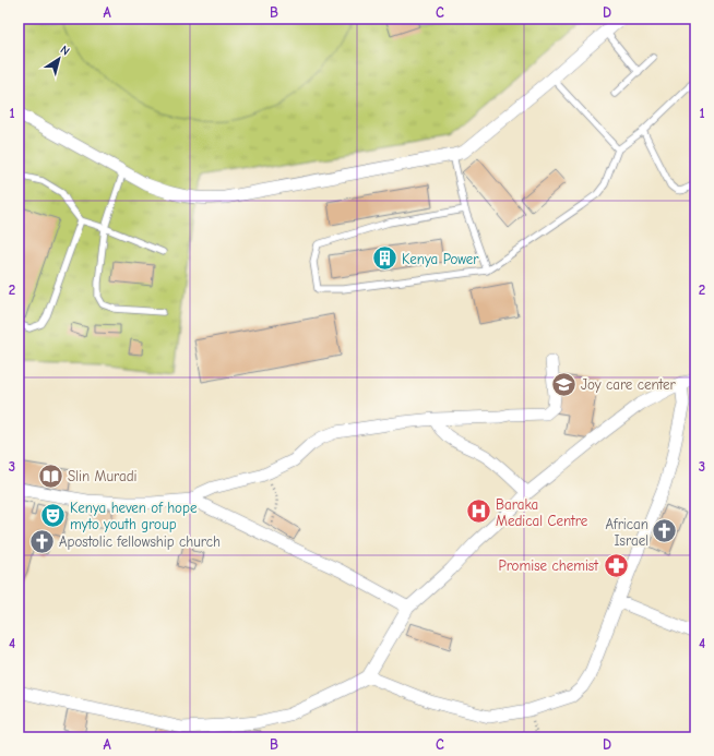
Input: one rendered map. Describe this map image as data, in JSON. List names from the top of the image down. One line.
{"places":{"building":["Kenya Power"],"school or university":["Joy care center"],"library":["Slin Muradi"],"hospital":["Baraka Medical Centre"],"theatre":["Kenya heven of hope myto youth group"],"church":["African Israel","Apostolic fellowship church"],"pharmacy":["Promise chemist"]},"north":"top right","grid":{"columns":["A","B","C","D"],"rows":["1","2","3","4"]}}
